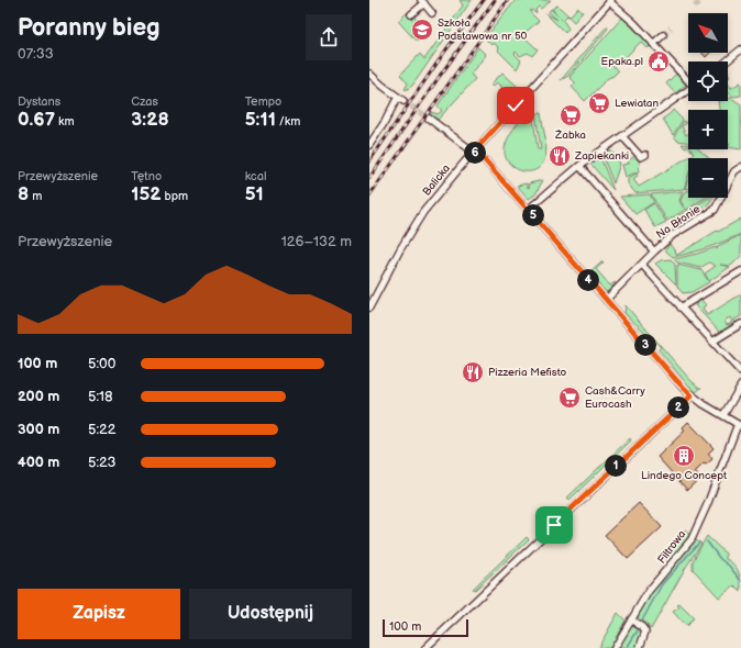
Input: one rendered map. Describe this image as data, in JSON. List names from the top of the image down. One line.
{"streets":{"street":["Balicka","Na Błonie","Filtrowa"]},"places":{"school or university":["Szkoła Podstawowa nr 50"],"public building":["Epaka.pl"],"supermarket":["Lewiatan","Żabka","Cash&Carry Eurocash"],"restaurant":["Zapiekanki","Pizzeria Mefisto"],"building":["Lindego Concept"]},"scale_bar":"100 m","north":"top left","page":{"heading":["Poranny bieg","07:33"],"map_buttons":["+","−"],"stats":[["Dystans","0.67 km"],["Czas","3:28"],["Tempo","5:11 /km"],["Przewyższenie","8 m"],["Tętno","152 bpm"],["kcal","51"]],"pins":["6","5","4","3","2","1"],"chart":["Przewyższenie","126–132 m"],"list":[{"name":"100 m","note":"5:00"},{"name":"200 m","note":"5:18"},{"name":"300 m","note":"5:22"},{"name":"400 m","note":"5:23"}],"buttons":["Zapisz","Udostępnij"],"scale":"100 m"}}
